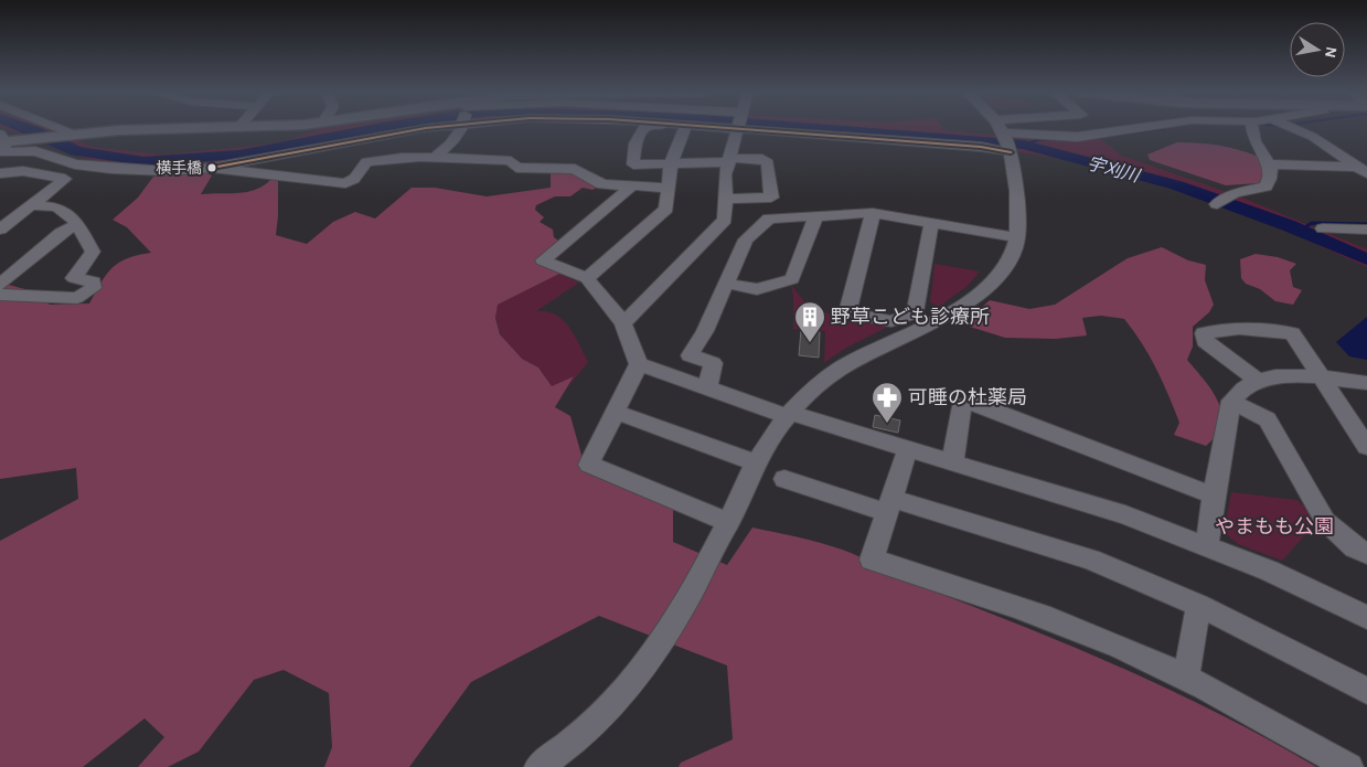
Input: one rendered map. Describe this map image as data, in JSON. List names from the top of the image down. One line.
{"water":["宇刈川"],"parks":["やまもも公園"],"places":{"other":["横手橋"],"building":["野草こども診療所"],"pharmacy":["可睡の杜薬局"]},"north":"right"}
